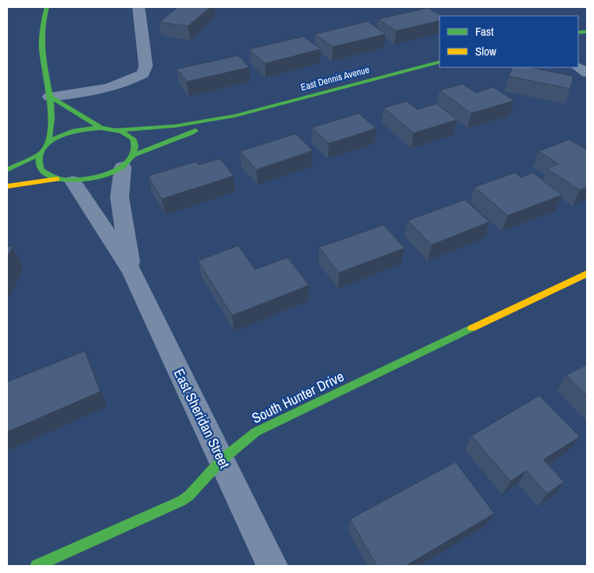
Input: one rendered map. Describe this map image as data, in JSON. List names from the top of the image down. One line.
{"streets":{"street":["East Dennis Avenue","South Hunter Drive","East Sheridan Street"]},"crossings":[["East Dennis Avenue","East Sheridan Street"],["South Hunter Drive","East Sheridan Street"]],"legend":["Fast","Slow"]}
